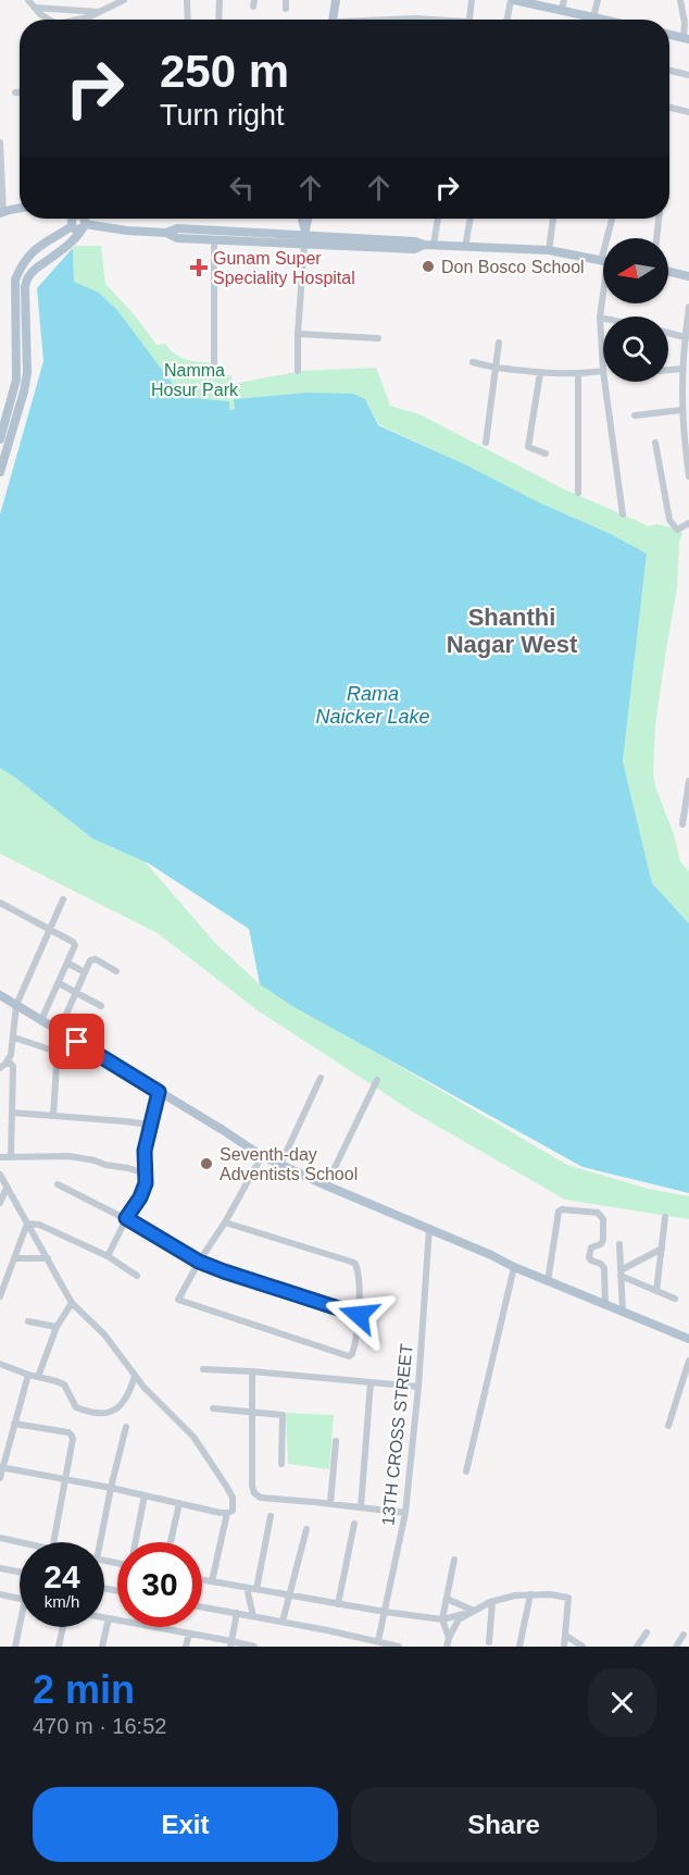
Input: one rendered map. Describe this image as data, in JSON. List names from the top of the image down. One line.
{"streets":{"street":["13TH CROSS STREET"]},"districts":["Shanthi Nagar West"],"water":["Rama Naicker Lake"],"parks":["Namma Hosur Park"],"places":{"other":["Don Bosco School","Seventh-day Adventists School"],"health":["Gunam Super Speciality Hospital"]},"north":"left","page":{"turn":["250 m","Turn right"],"speed":"24 km/h","limit":"30","heading":["2 min","470 m · 16:52"],"buttons":["Exit","Share"]}}
